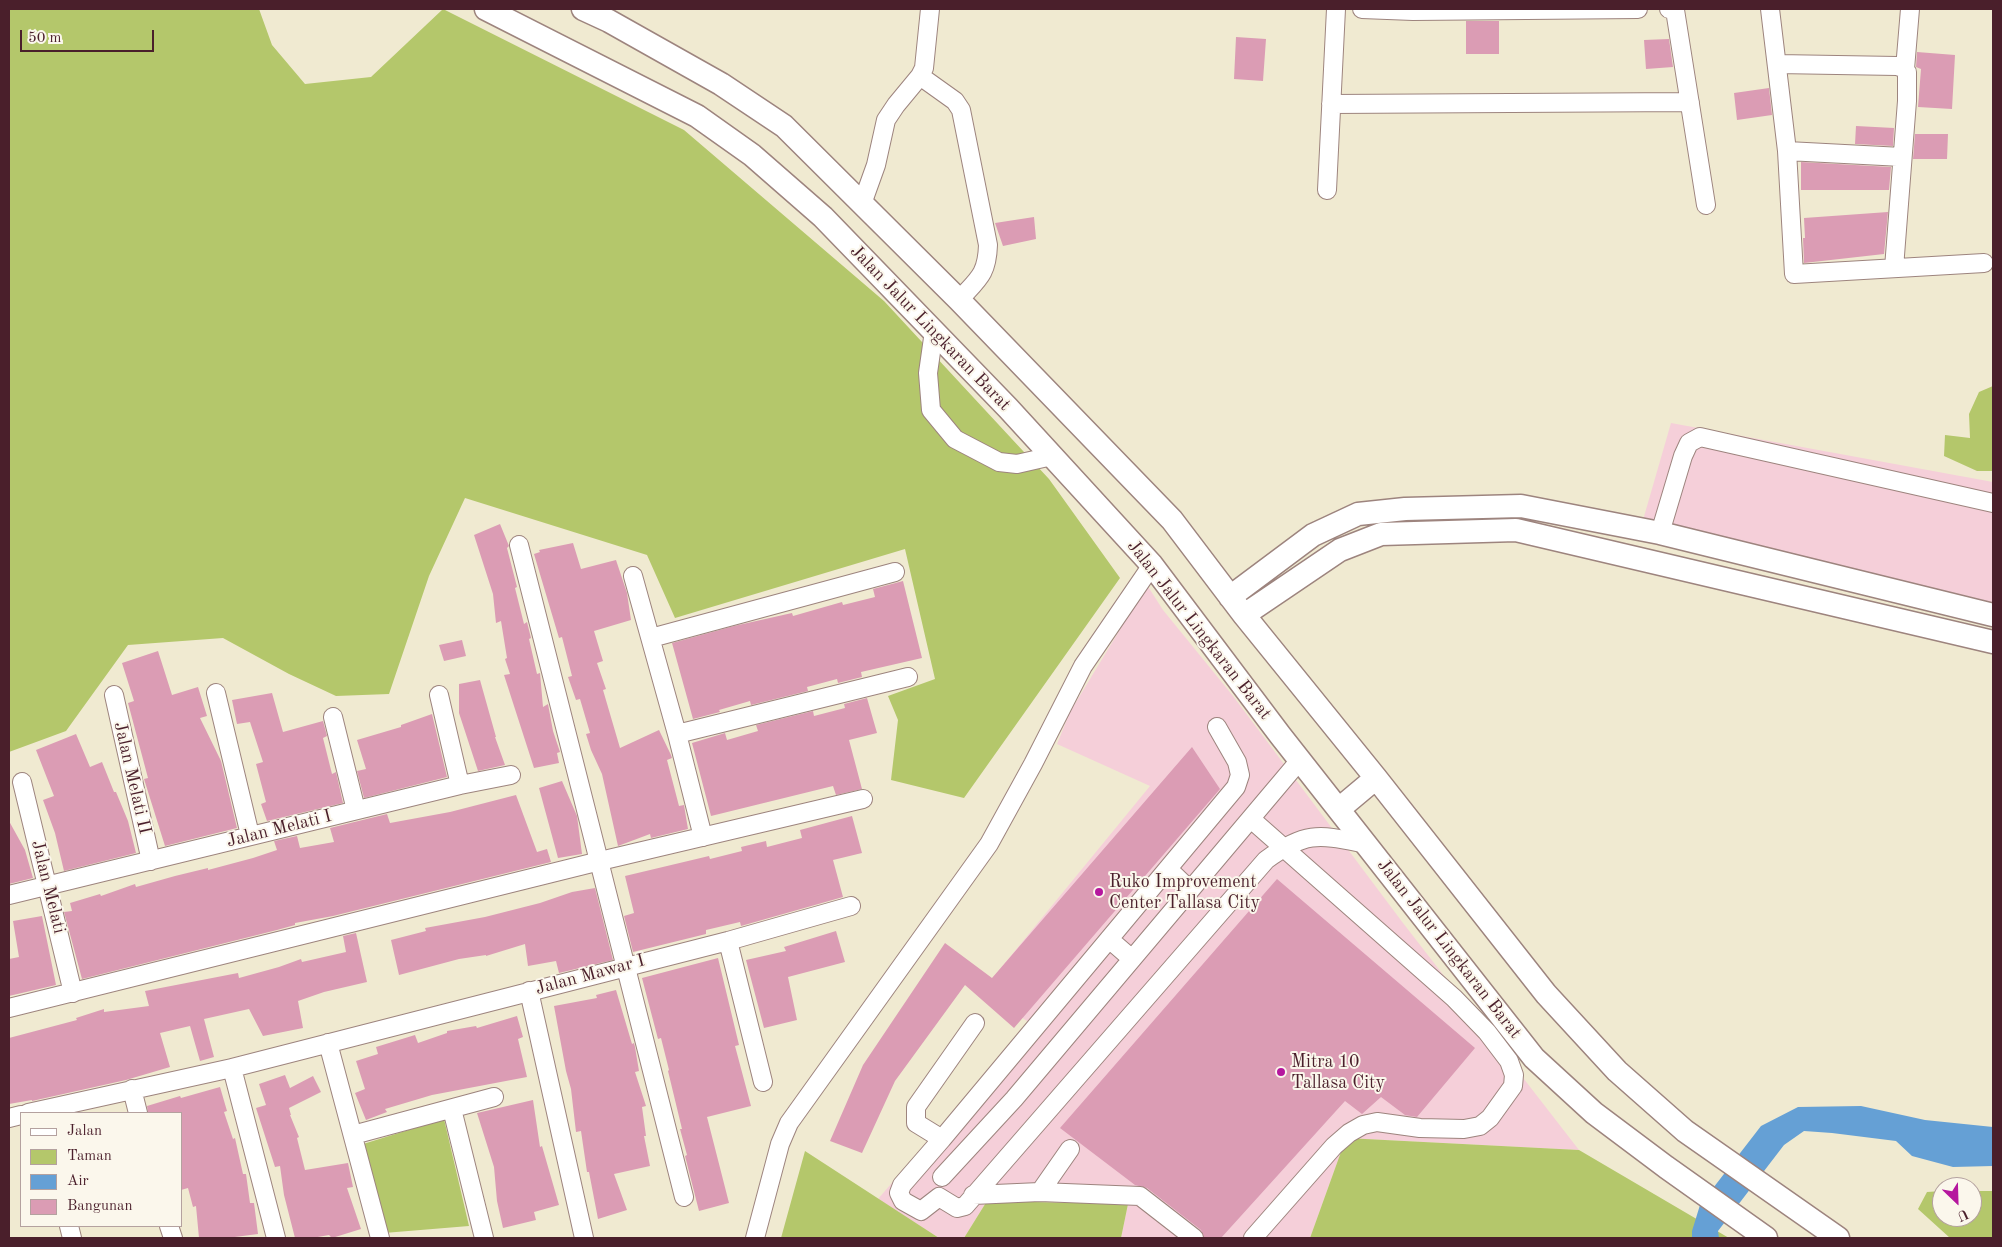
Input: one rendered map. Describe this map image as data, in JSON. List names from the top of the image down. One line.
{"streets":{"main road":["Jalan Jalur Lingkaran Barat"],"street":["Jalan Melati II","Jalan Melati I","Jalan Melati","Jalan Mawar I"]},"crossings":[["Jalan Melati II","Jalan Melati I"],["Jalan Melati I","Jalan Melati"]],"places":["Ruko Improvement Center Tallasa City","Mitra 10 Tallasa City"],"legend":["Jalan","Taman","Air","Bangunan"],"scale_bar":"50 m","north":"bottom right"}
